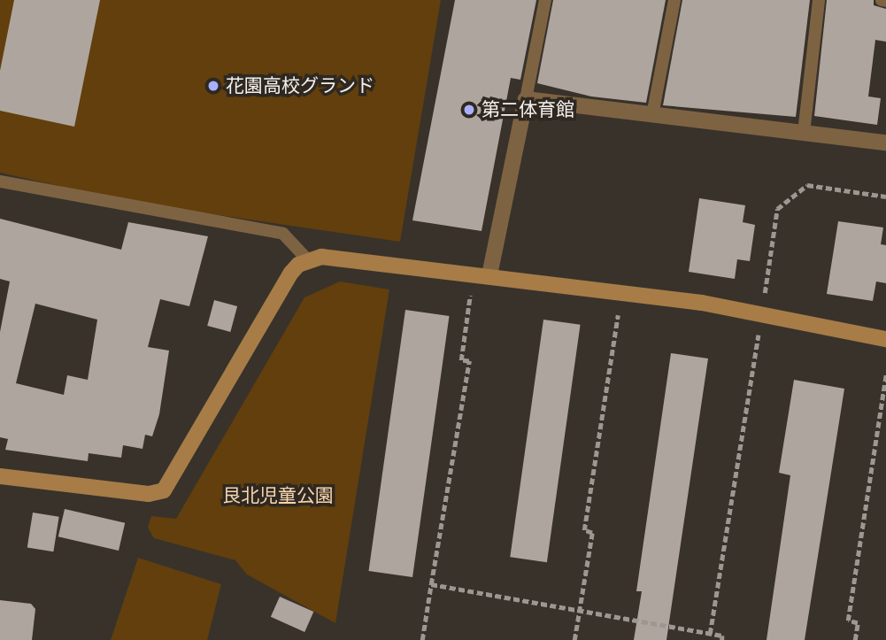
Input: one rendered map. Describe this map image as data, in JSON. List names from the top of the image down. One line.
{"parks":["艮北児童公園"],"places":["花園高校グランド","第二体育館"]}
